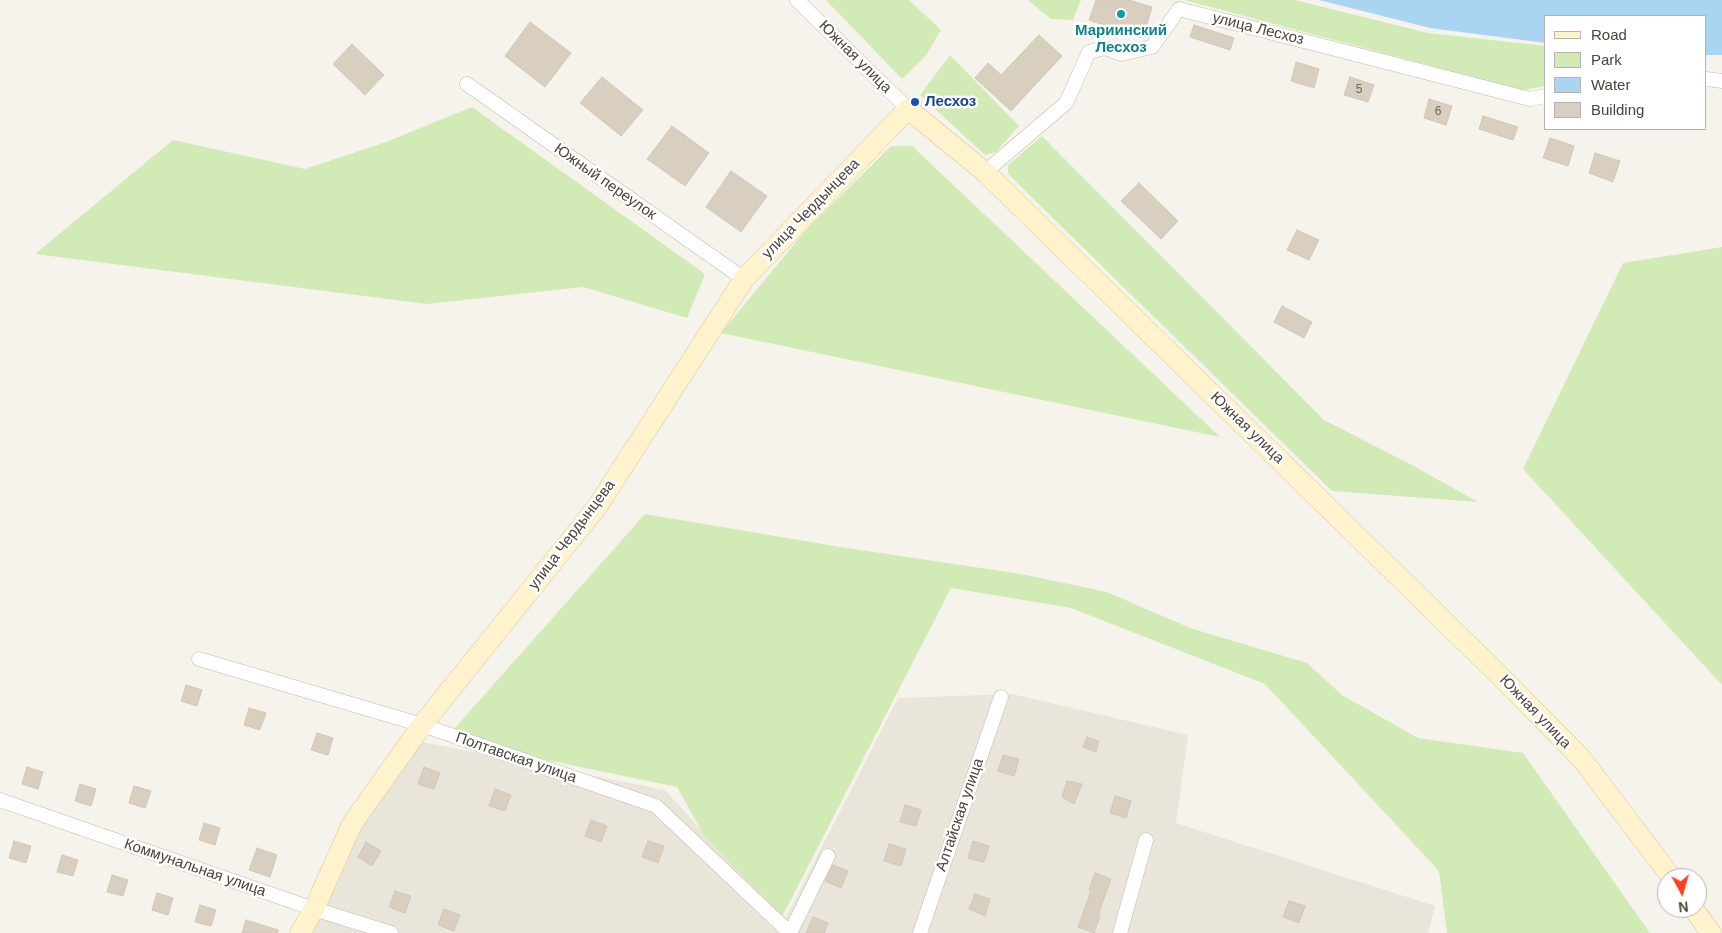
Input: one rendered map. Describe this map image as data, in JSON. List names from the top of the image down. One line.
{"streets":{"street":["улица Лесхоз","Южная улица","Южный переулок","улица Чердынцева","Полтавская улица","Алтайская улица","Коммунальная улица"]},"crossings":[["улица Лесхоз","Южная улица"],["Южная улица","улица Чердынцева"],["Южный переулок","улица Чердынцева"],["улица Чердынцева","Полтавская улица"],["улица Чердынцева","Коммунальная улица"]],"places":["Мариинский Лесхоз","Лесхоз"],"house_numbers":["5","6"],"legend":["Road","Park","Water","Building"],"north":"bottom"}
